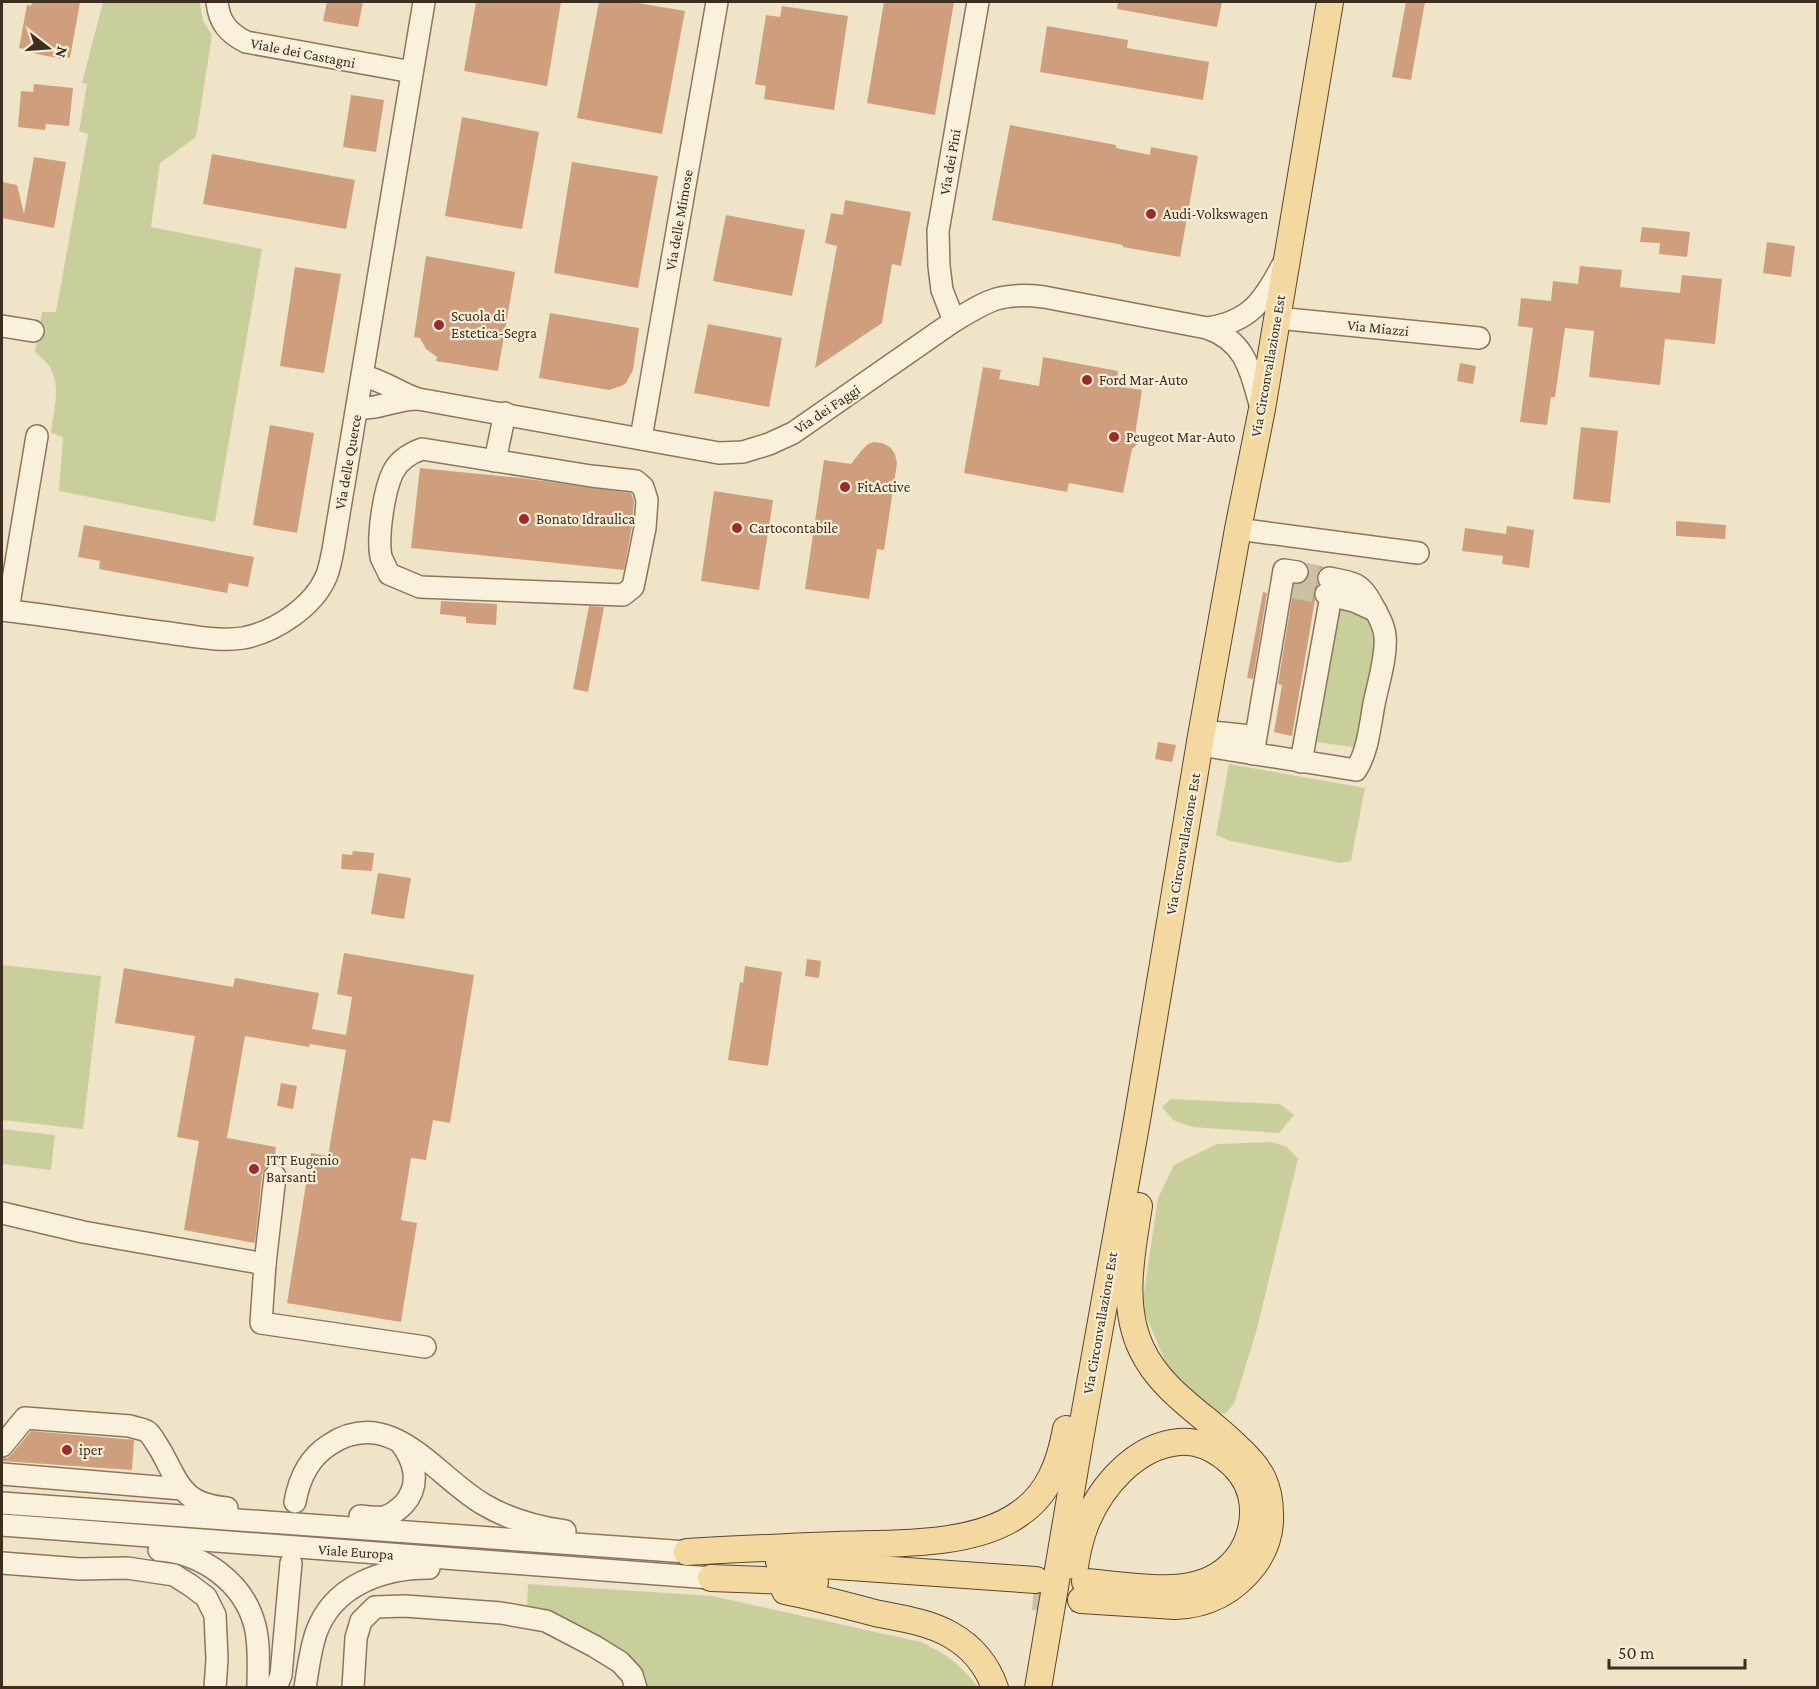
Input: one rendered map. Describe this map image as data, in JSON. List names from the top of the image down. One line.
{"streets":{"main road":["Via Circonvallazione Est"],"street":["Viale dei Castagni","Via dei Pini","Via delle Mimose","Via Miazzi","Via dei Faggi","Via delle Querce","Viale Europa"]},"crossings":[["Viale dei Castagni","Via delle Querce"],["Via dei Pini","Via dei Faggi"],["Via delle Mimose","Via dei Faggi"],["Via Miazzi","Via Circonvallazione Est"],["Via Circonvallazione Est","Via dei Faggi"],["Via dei Faggi","Via delle Querce"]],"places":["Audi-Volkswagen","Scuola di Estetica-Segra","Ford Mar-Auto","Peugeot Mar-Auto","FitActive","Bonato Idraulica","Cartocontabile","ITT Eugenio Barsanti","iper"],"scale_bar":"50 m","north":"right"}
